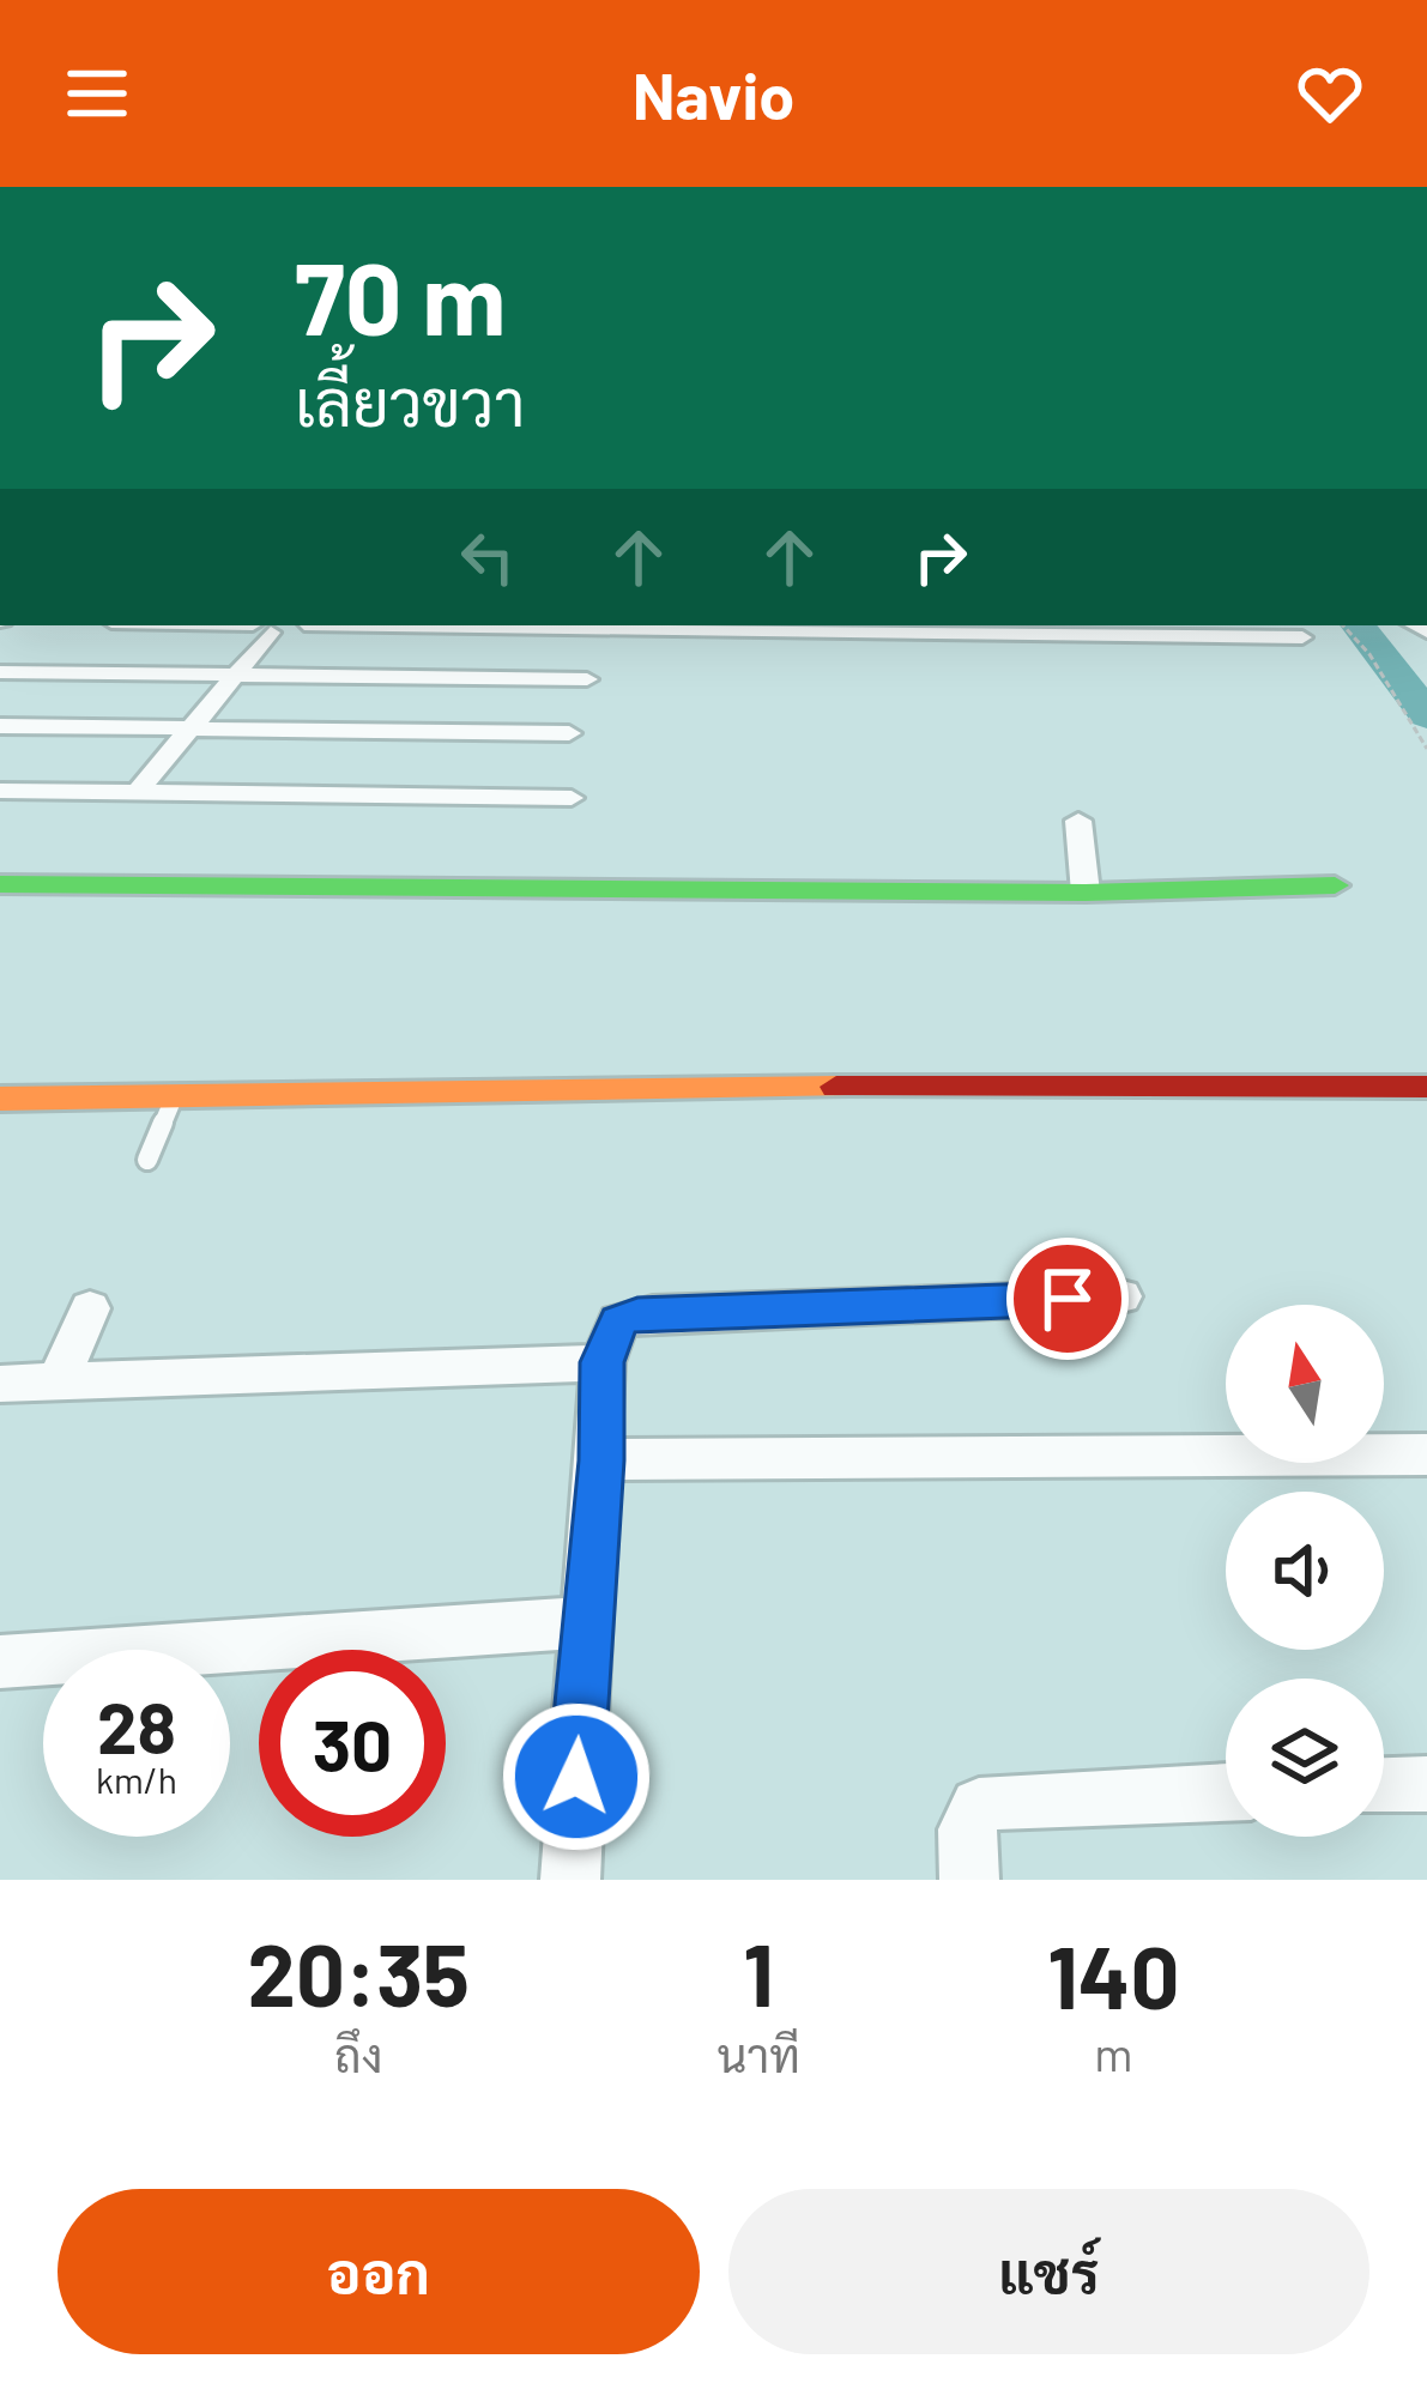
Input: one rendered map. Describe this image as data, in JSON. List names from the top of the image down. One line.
{"north":"top","page":{"header":"Navio","turn":["70 m","เลี้ยวขวา"],"speed":"28 km/h","limit":"30","eta":["20:35","ถึง","1","นาที","140","m"],"buttons":["ออก","แชร์"]}}
